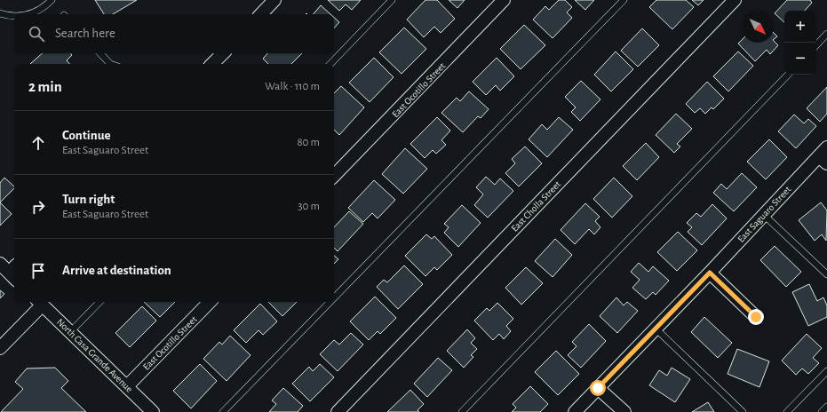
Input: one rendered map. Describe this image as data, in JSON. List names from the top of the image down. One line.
{"streets":{"street":["East Ocotillo Street","East Cholla Street","East Saguaro Street","North Casa Grande Avenue"]},"crossings":[["East Ocotillo Street","North Casa Grande Avenue"]],"north":"bottom right","page":{"map_buttons":["+","−"],"search":"Search here","heading":["2 min","Walk · 110 m"],"list":[["Continue","East Saguaro Street","80 m"],["Turn right","East Saguaro Street","30 m"],"Arrive at destination"]}}
